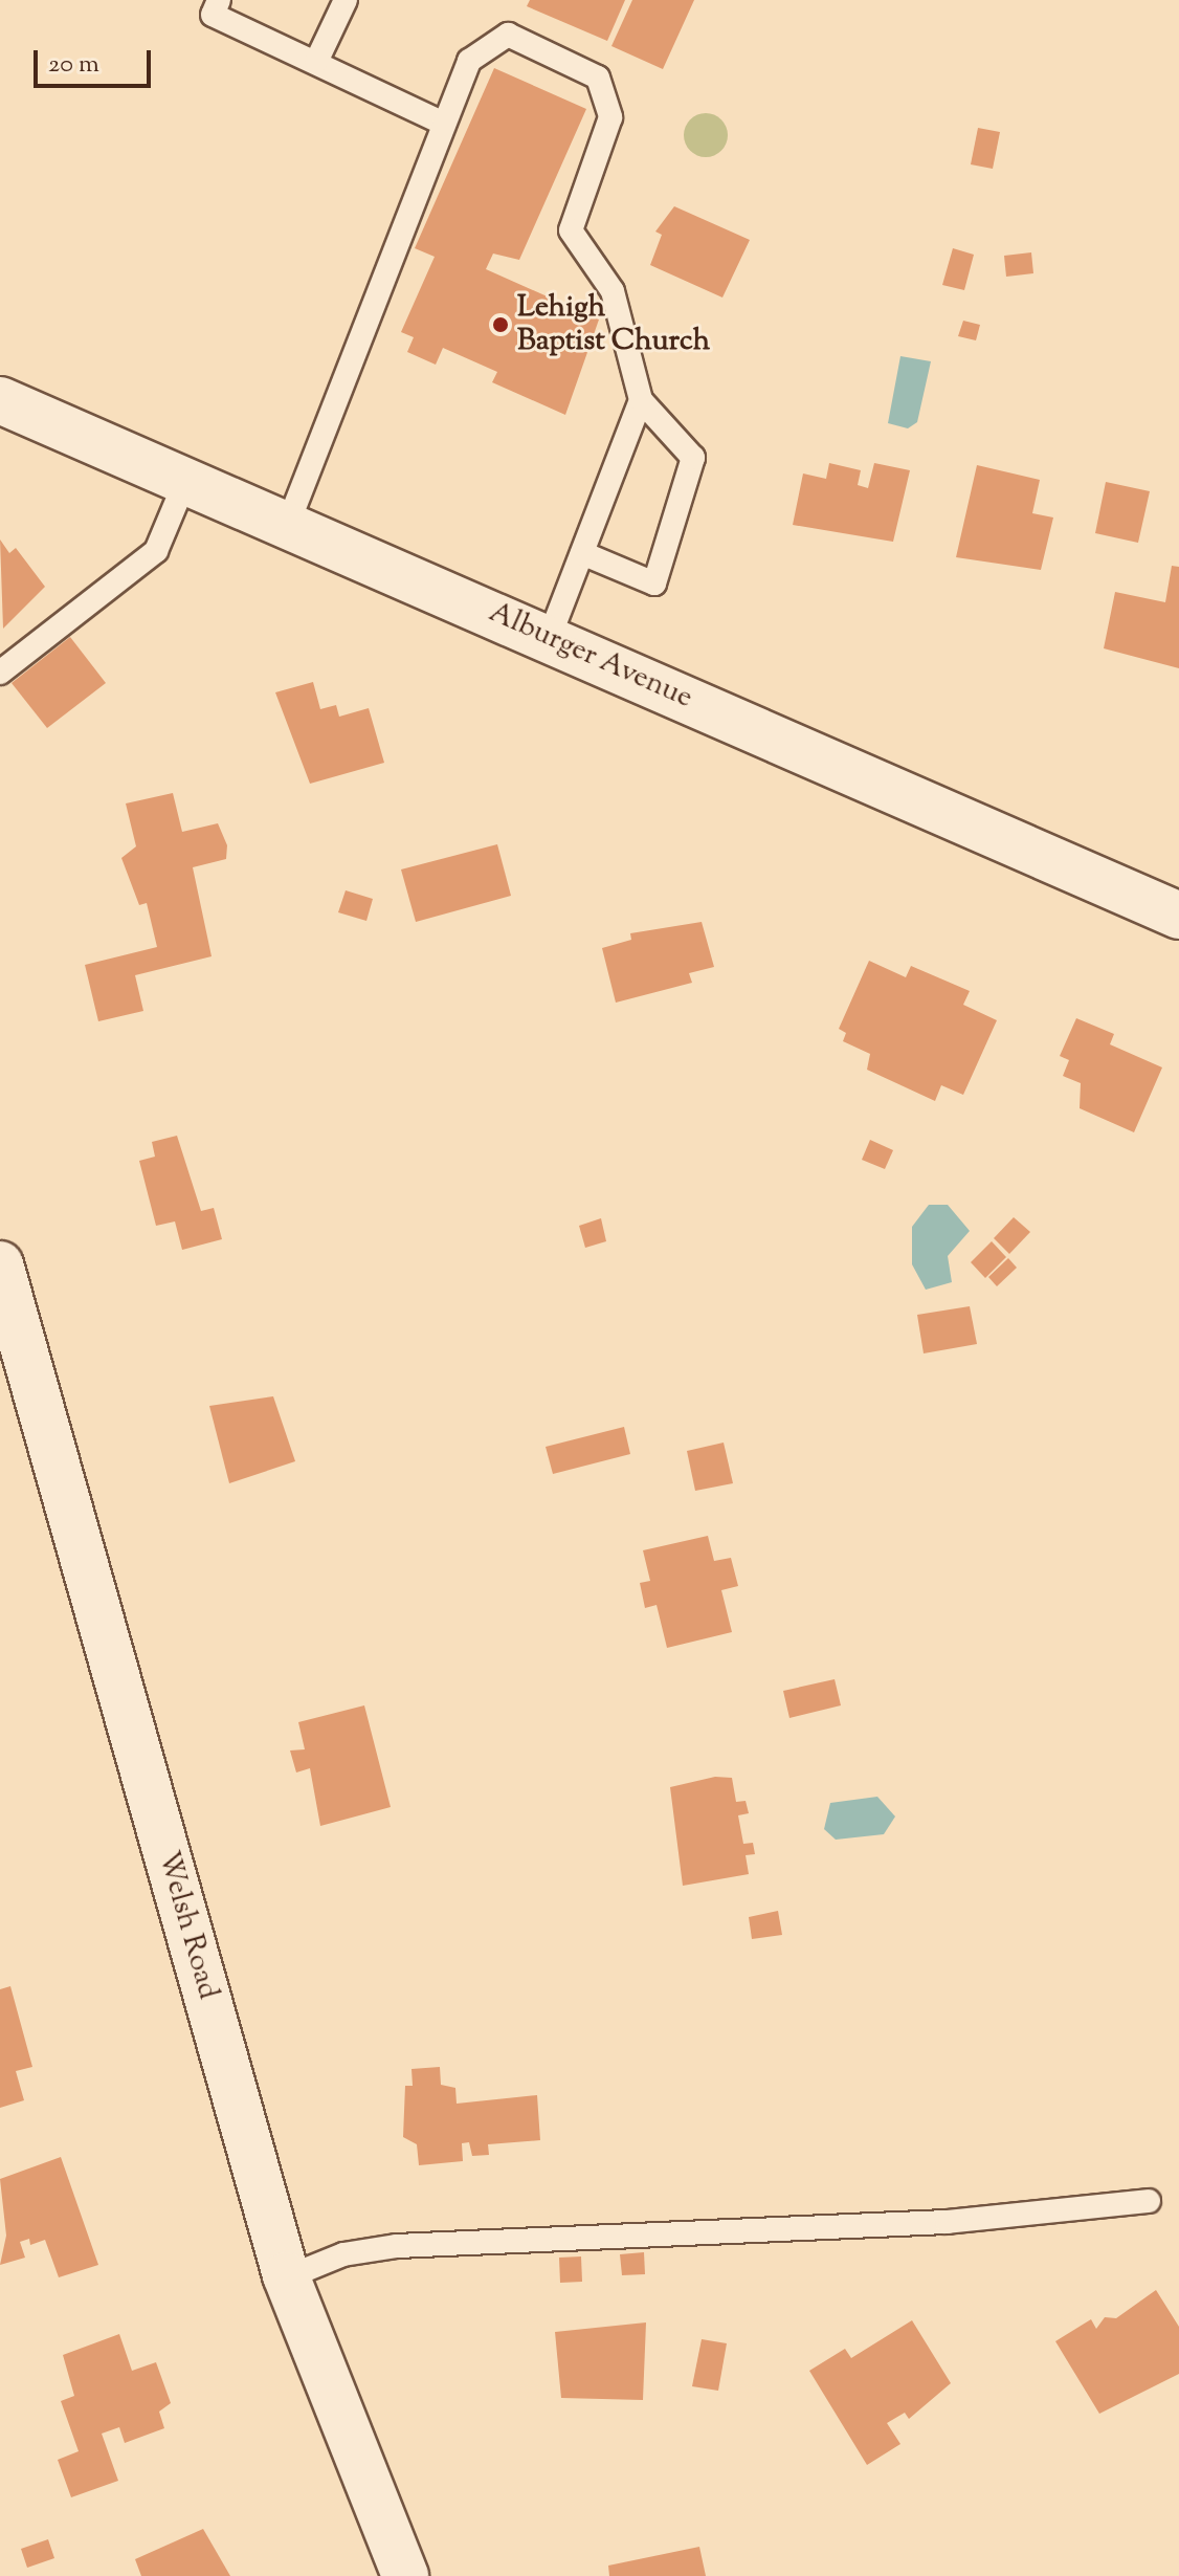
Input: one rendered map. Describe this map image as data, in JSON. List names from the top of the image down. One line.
{"streets":{"main road":["Alburger Avenue","Welsh Road"]},"places":["Lehigh Baptist Church"],"scale_bar":"20 m"}
